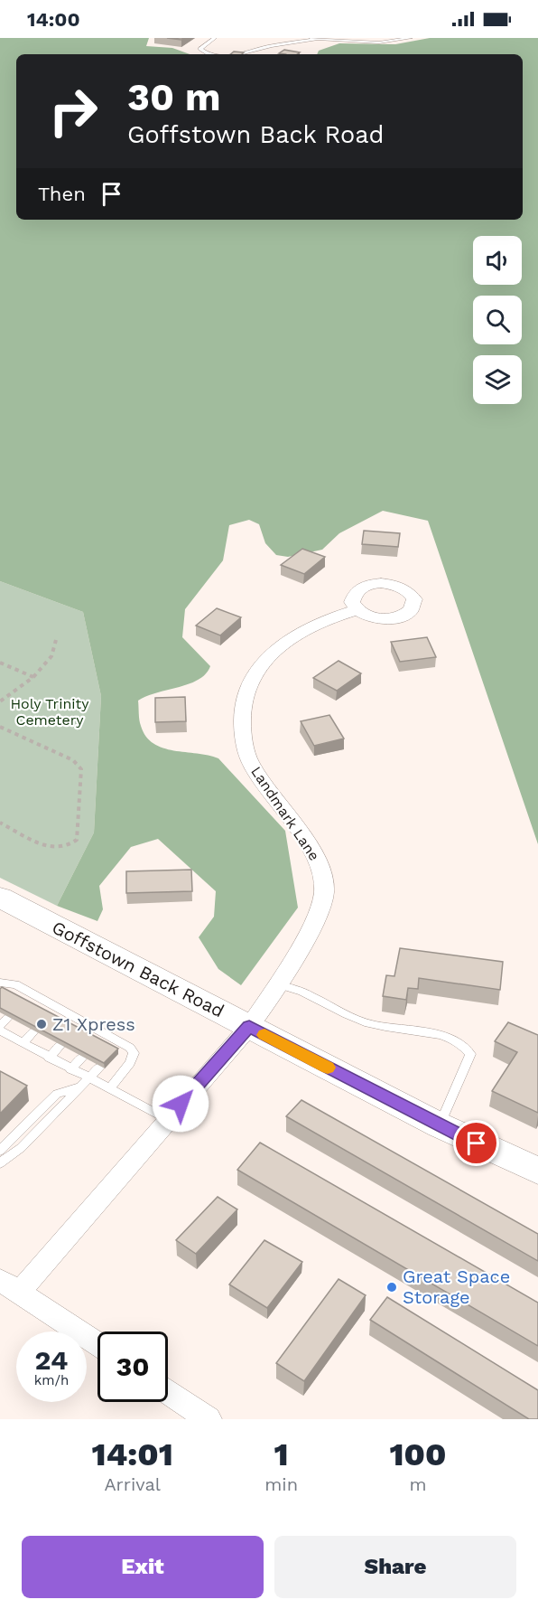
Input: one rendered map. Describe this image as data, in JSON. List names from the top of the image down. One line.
{"streets":{"main road":["Goffstown Back Road"],"street":["Landmark Lane"]},"crossings":[["Landmark Lane","Goffstown Back Road"]],"parks":["Holy Trinity Cemetery"],"places":["Z1 Xpress","Great Space Storage"],"page":{"status":"14:00","turn":["30 m","Goffstown Back Road"],"then":"Then","speed":"24 km/h","limit":"30","eta":["14:01","Arrival","1","min","100","m"],"buttons":["Exit","Share"]}}
